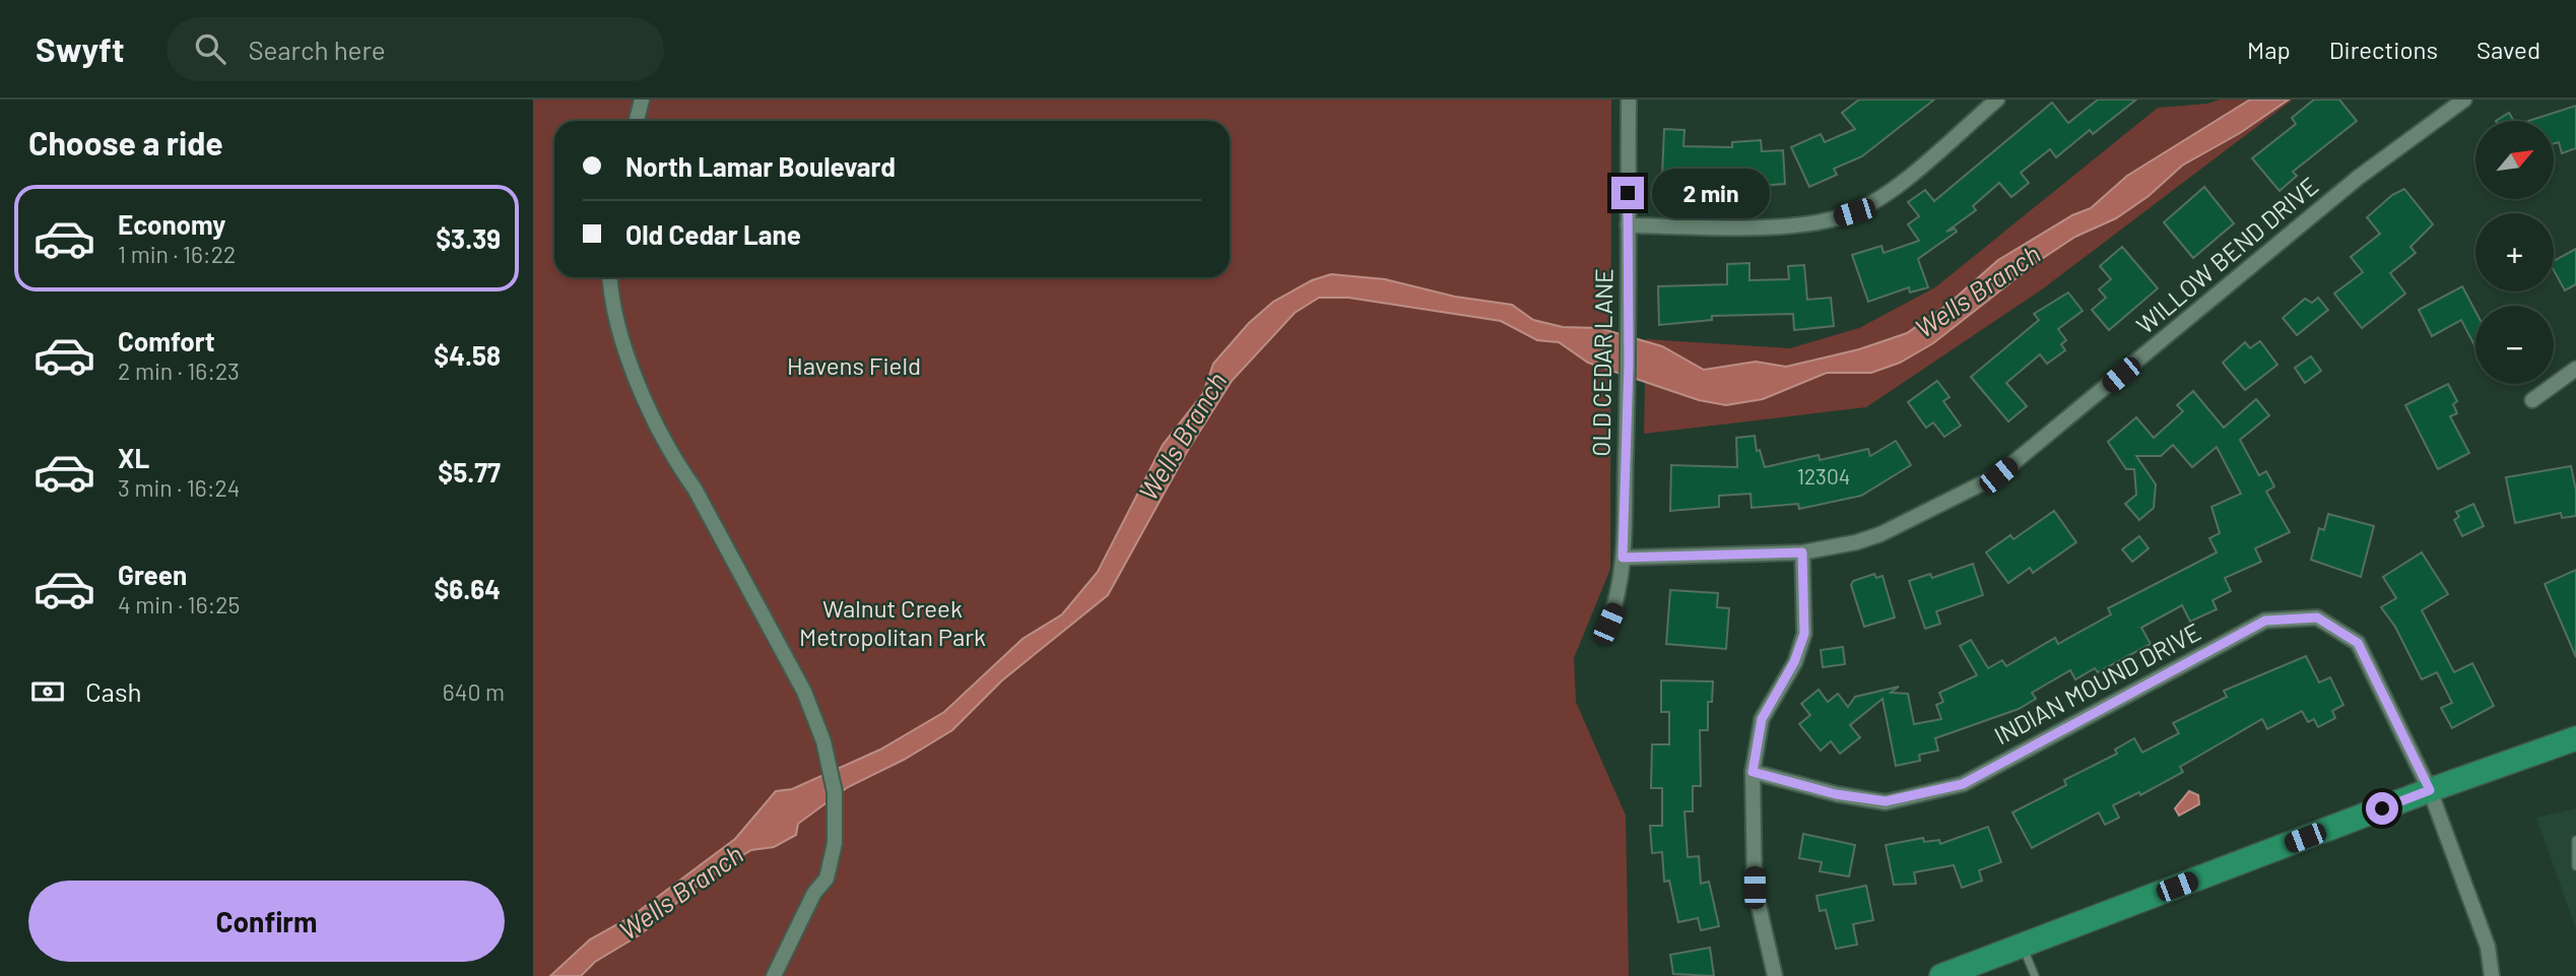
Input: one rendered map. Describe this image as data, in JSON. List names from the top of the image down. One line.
{"streets":{"street":["WILLOW BEND DRIVE","OLD CEDAR LANE","INDIAN MOUND DRIVE"]},"crossings":[["WILLOW BEND DRIVE","OLD CEDAR LANE"]],"water":["Wells Branch"],"parks":["Havens Field","Walnut Creek Metropolitan Park"],"house_numbers":["12304"],"north":"top right","page":{"header":"Swyft","search":"Search here","nav":["Map","Directions","Saved"],"heading":"Choose a ride","map_buttons":["+","−"],"banner":["North Lamar Boulevard","Old Cedar Lane"],"bubble":"2 min","list":[{"name":"Economy","note":"1 min · 16:22","value":"$3.39"},{"name":"Comfort","note":"2 min · 16:23","value":"$4.58"},{"name":"XL","note":"3 min · 16:24","value":"$5.77"},{"name":"Green","note":"4 min · 16:25","value":"$6.64"}],"pay":["Cash","640 m"],"buttons":"Confirm"}}
